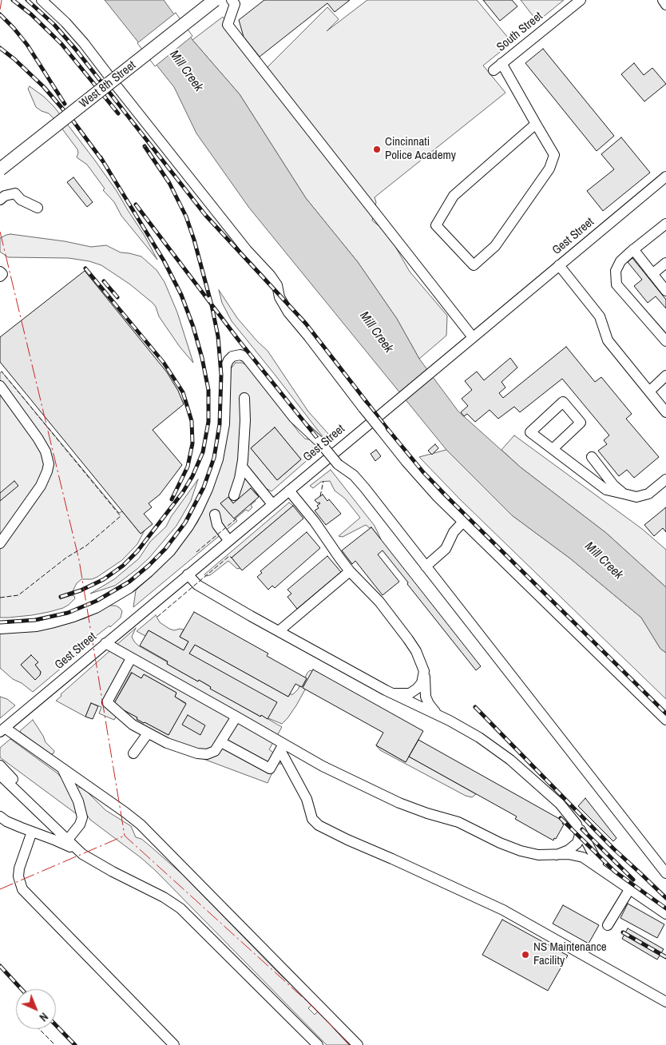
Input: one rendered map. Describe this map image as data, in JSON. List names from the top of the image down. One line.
{"streets":{"main road":["West 8th Street"],"street":["South Street","Gest Street"]},"water":["Mill Creek"],"places":["Cincinnati Police Academy","NS Maintenance Facility"],"north":"bottom right"}
